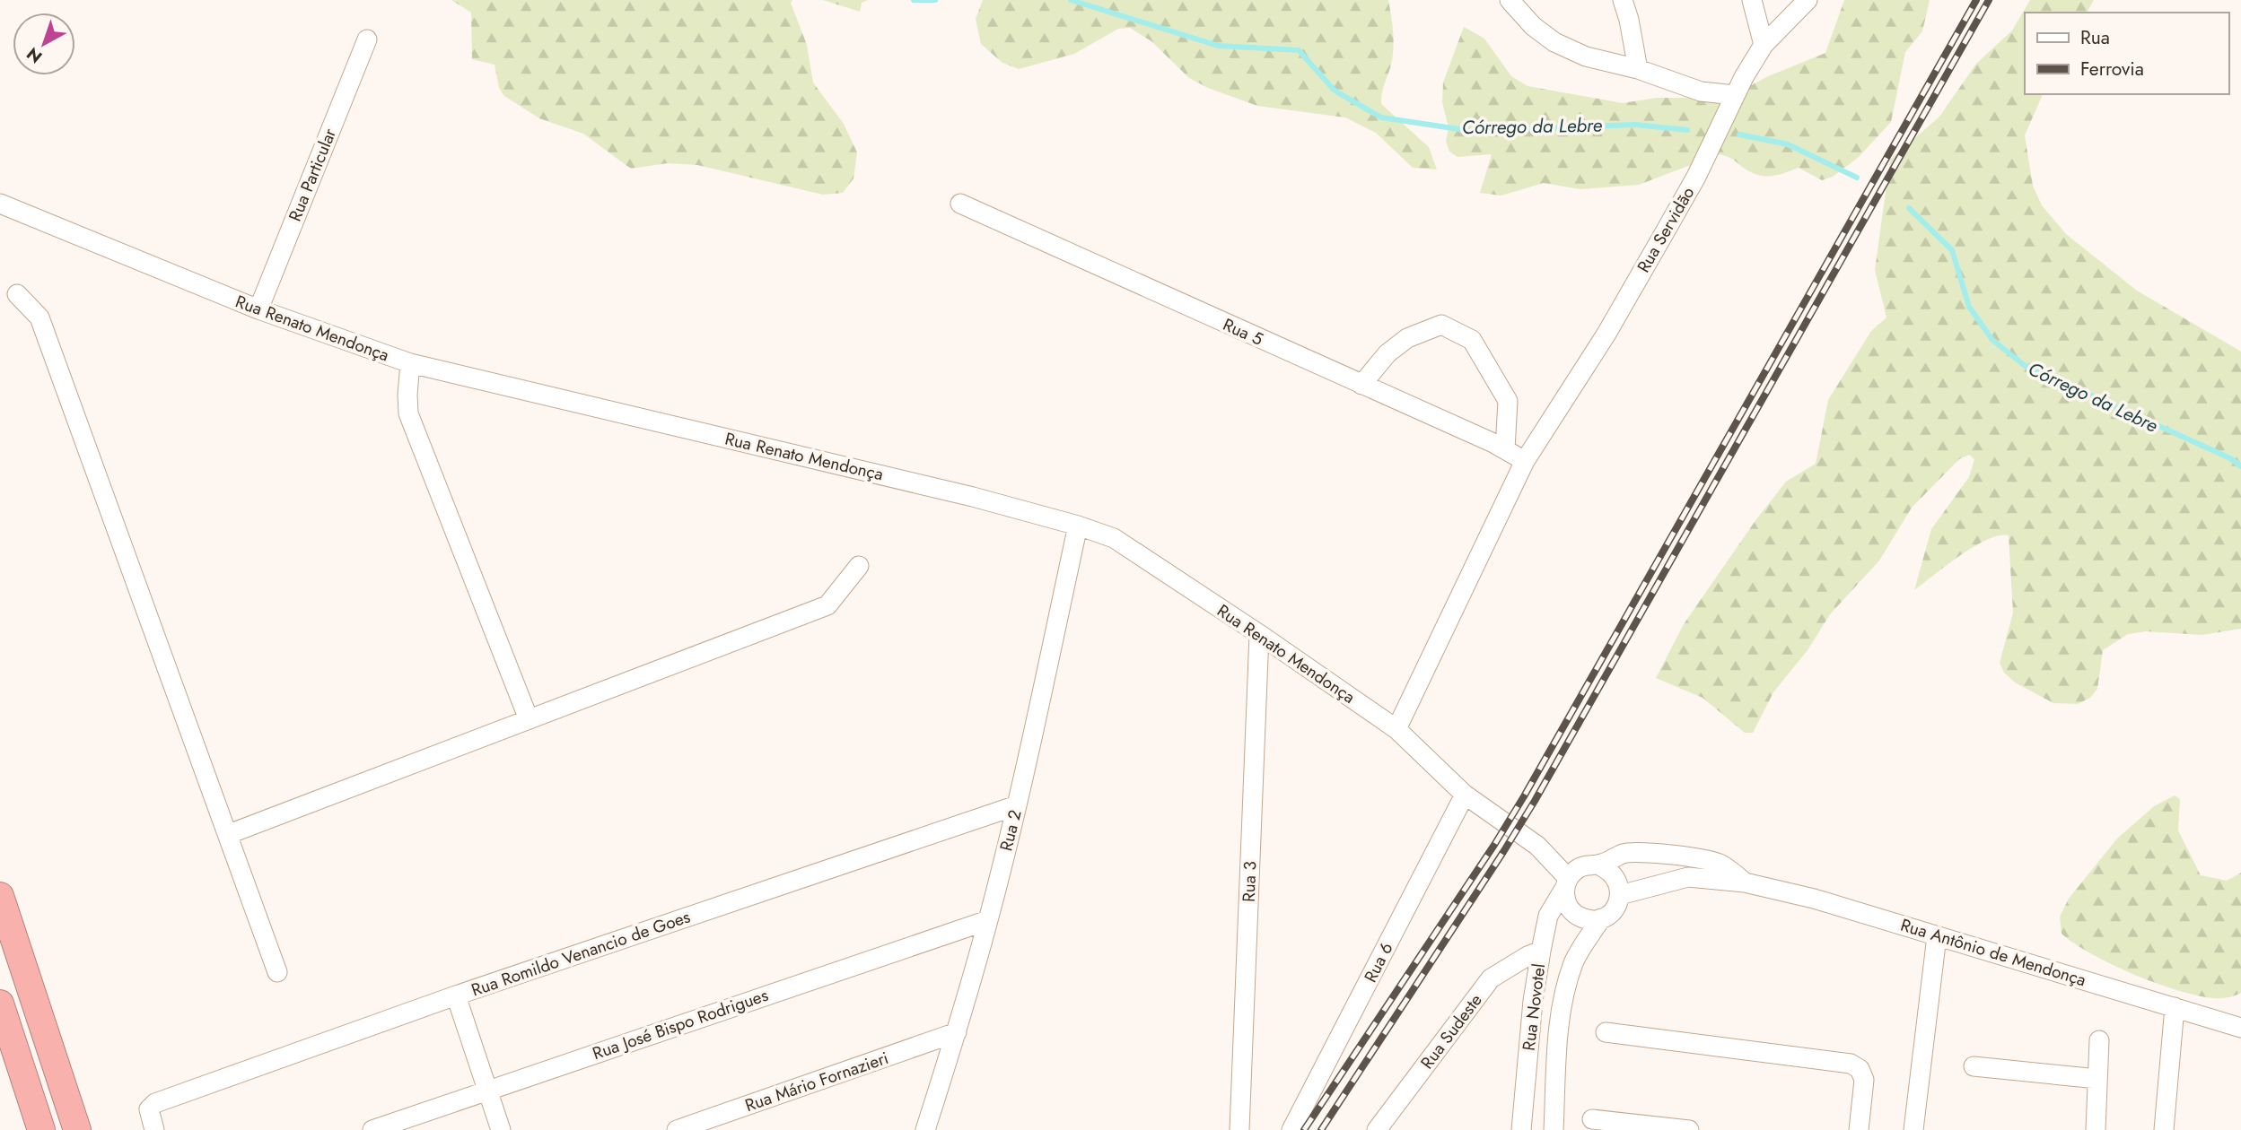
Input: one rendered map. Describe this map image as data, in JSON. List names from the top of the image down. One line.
{"streets":{"street":["Rua Particular","Rua Servidão","Rua Renato Mendonça","Rua 5","Rua 2","Rua 3","Rua Antônio de Mendonça","Rua Romildo Venancio de Goes","Rua 6","Rua Novotel","Rua José Bispo Rodrigues","Rua Sudeste","Rua Mário Fornazieri"]},"crossings":[["Rua Particular","Rua Renato Mendonça"],["Rua Servidão","Rua 5"],["Rua Renato Mendonça","Rua 2"],["Rua Renato Mendonça","Rua 3"],["Rua Renato Mendonça","Rua Antônio de Mendonça"],["Rua Renato Mendonça","Rua 6"],["Rua Renato Mendonça","Rua Novotel"],["Rua 2","Rua Romildo Venancio de Goes"],["Rua 2","Rua José Bispo Rodrigues"],["Rua 2","Rua Mário Fornazieri"],["Rua Antônio de Mendonça","Rua Novotel"],["Rua Novotel","Rua Sudeste"]],"water":["Córrego da Lebre"],"legend":["Rua","Ferrovia"],"north":"bottom left"}
